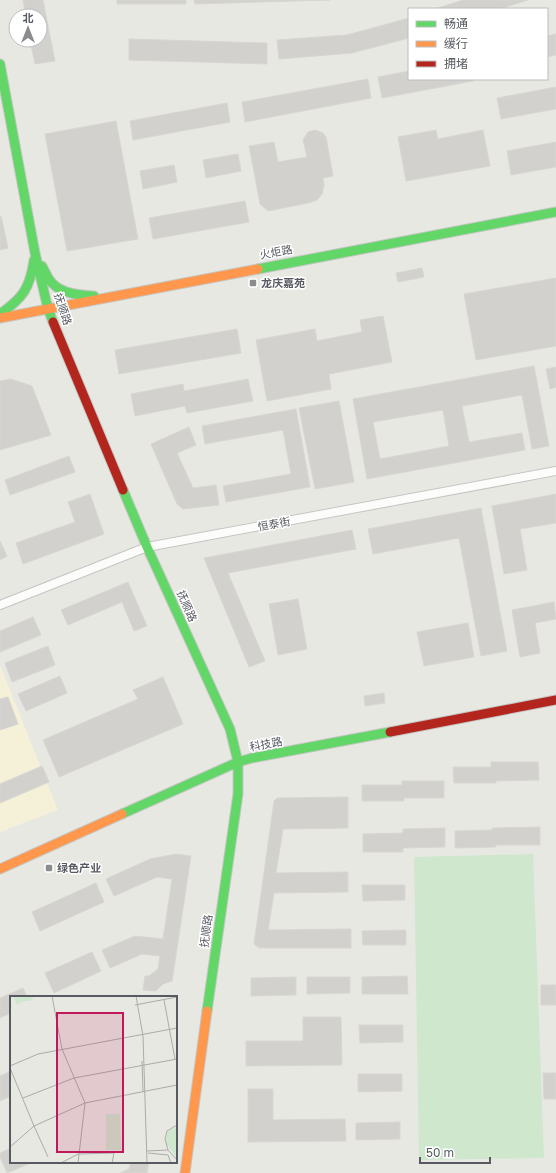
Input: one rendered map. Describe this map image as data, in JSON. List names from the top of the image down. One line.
{"streets":{"main road":["火炬路","抚顺路","科技路"],"street":["恒泰街"]},"crossings":[["火炬路","抚顺路"],["抚顺路","恒泰街"],["抚顺路","科技路"]],"places":{"transit":["龙庆嘉苑","绿色产业"]},"legend":["畅通","缓行","拥堵"],"scale_bar":"50 m","north":"top"}
